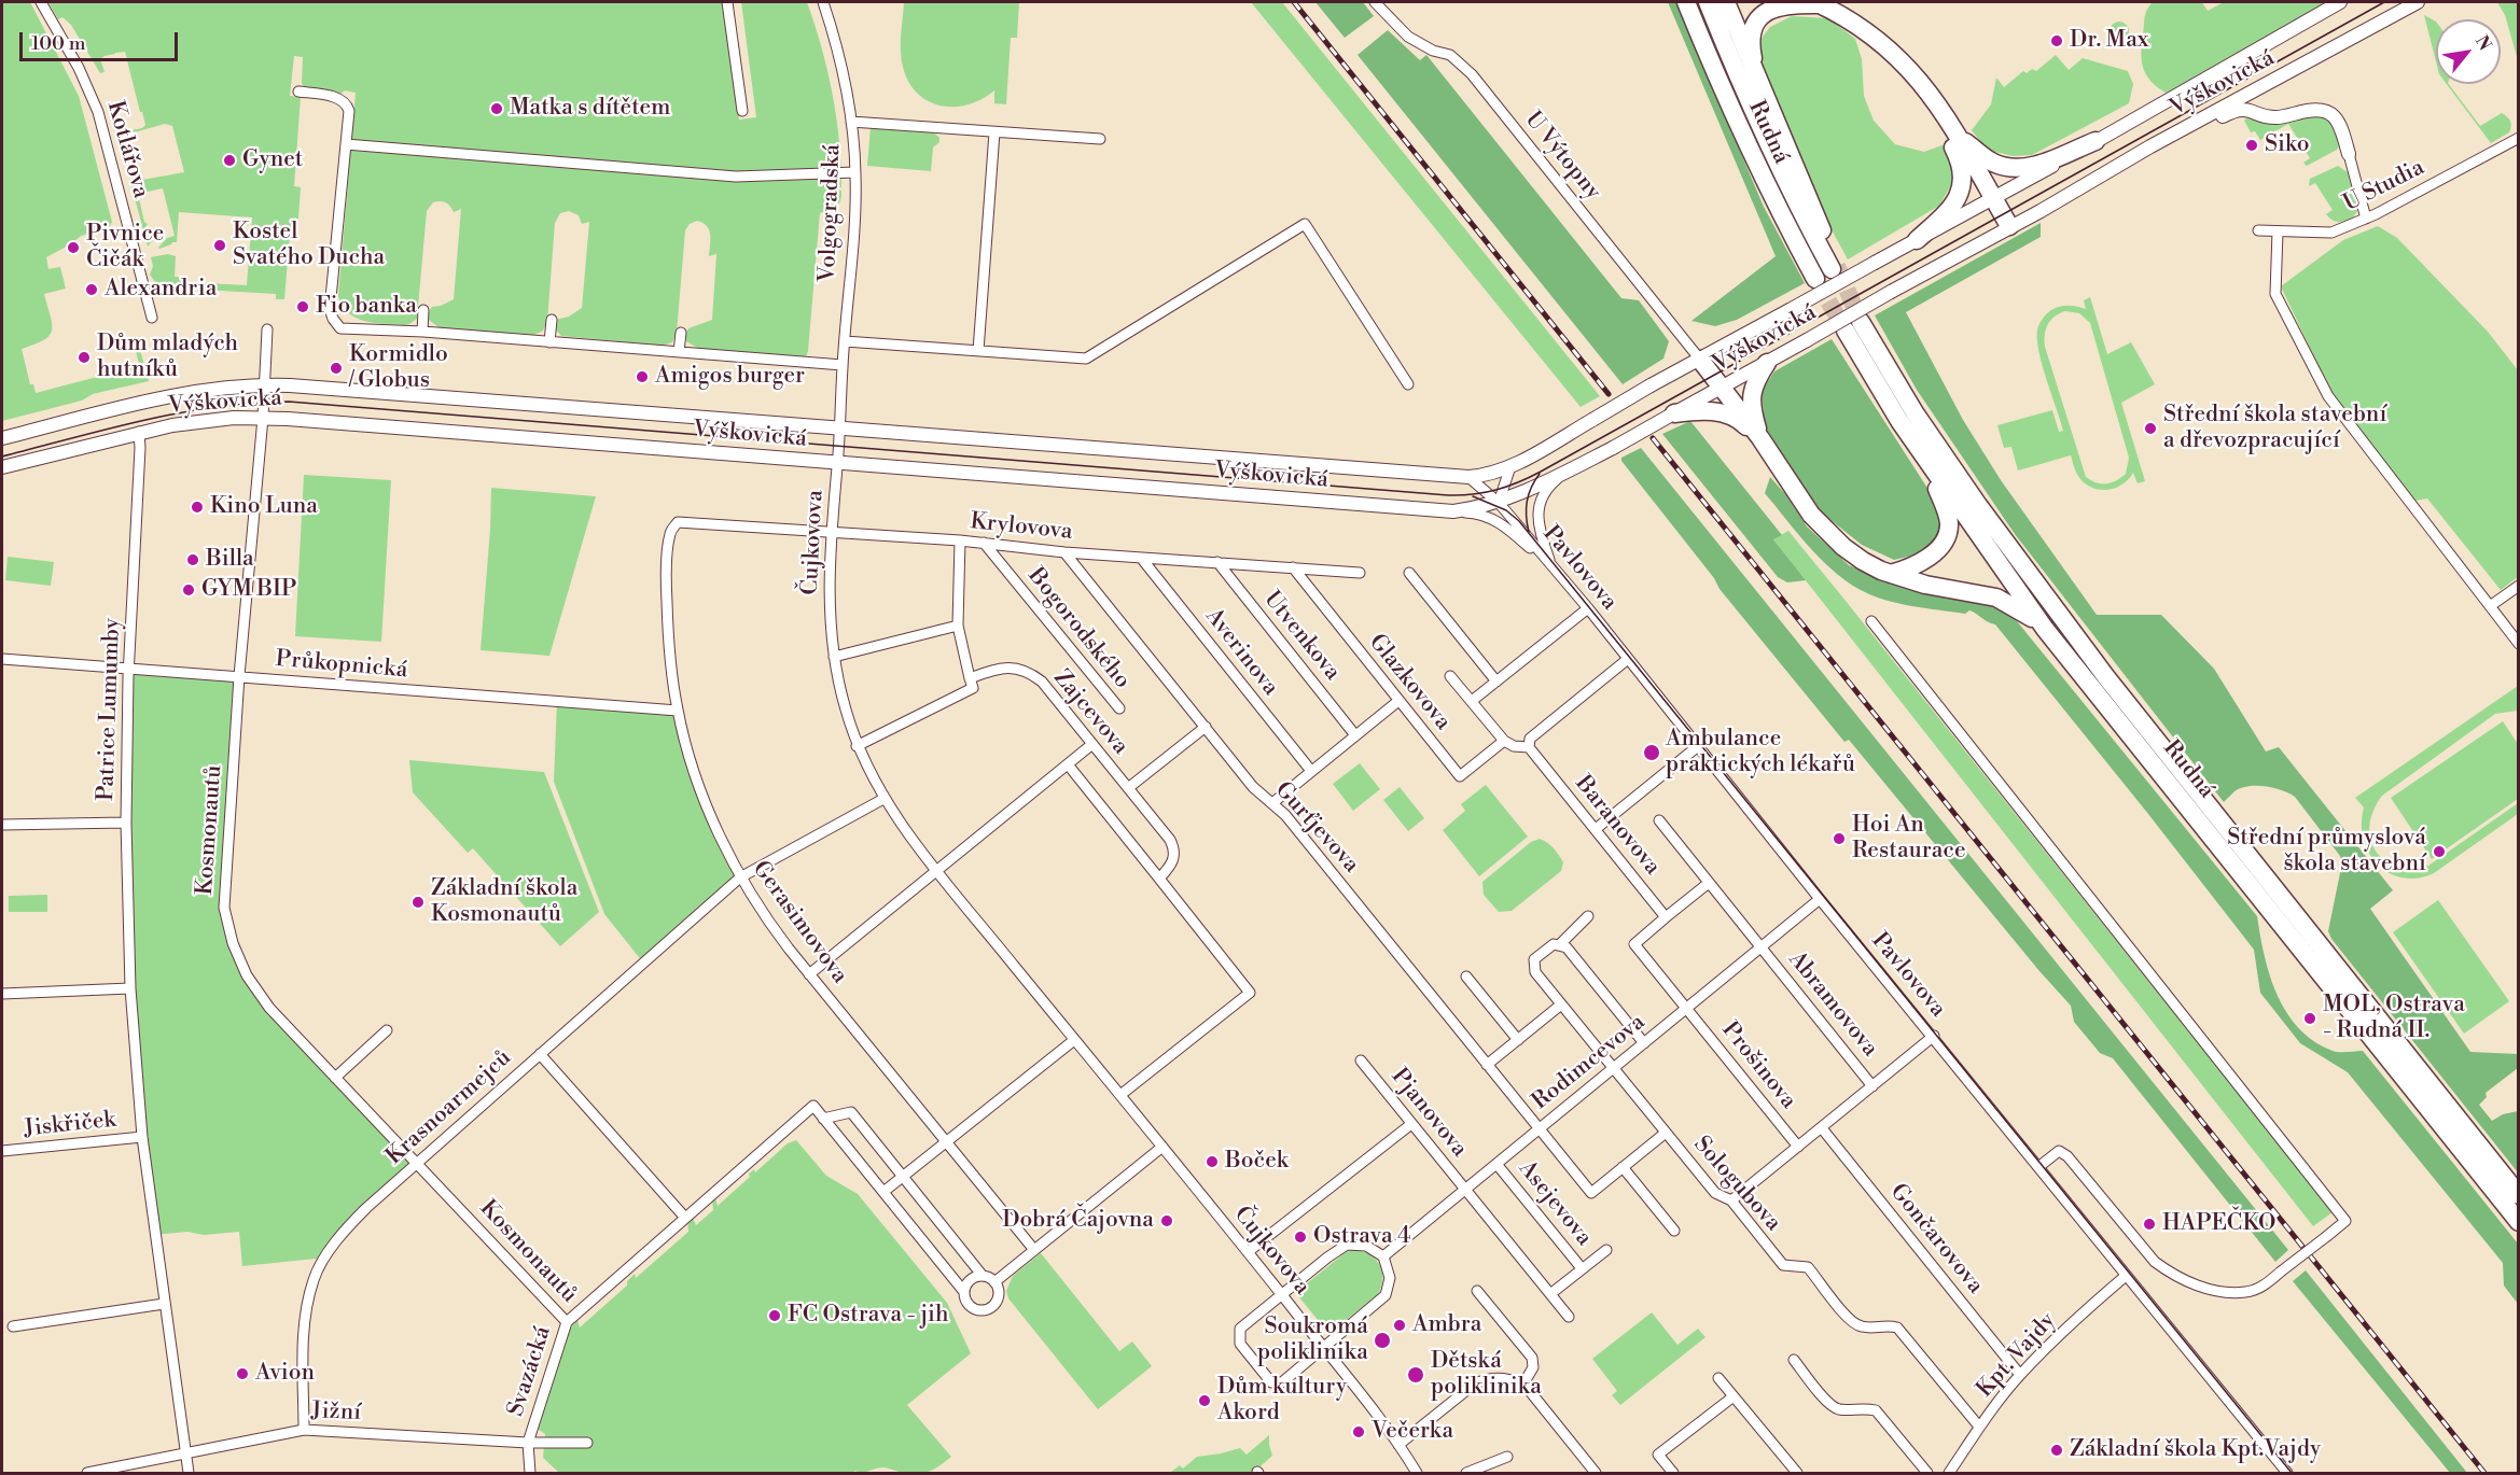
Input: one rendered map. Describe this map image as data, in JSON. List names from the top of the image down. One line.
{"streets":{"highway":["Rudná"],"street":["Výškovická","Kotlářova","U Výtopny","U Studia","Volgogradská","Krylovova","Čujkovova","Pavlovova","Bogorodského","Utvenkova","Averinova","Průkopnická","Glazkovova","Patrice Lumumby","Zajcevova","Baranovova","Gurťjevova","Kosmonautů","Gerasimovova","Abramovova","Rodimcevova","Prošinova","Krasnoarmejců","Pjanovova","Jiskřiček","Sologubova","Asejevova","Gončarovova","Kpt. Vajdy","Svazácká","Jižní"]},"crossings":[["Výškovická","U Výtopny"],["Výškovická","Volgogradská"],["Výškovická","Čujkovova"],["Výškovická","Pavlovova"],["Výškovická","Patrice Lumumby"],["Výškovická","Kosmonautů"],["Volgogradská","Čujkovova"],["Krylovova","Čujkovova"],["Krylovova","Bogorodského"],["Krylovova","Utvenkova"],["Krylovova","Averinova"],["Krylovova","Glazkovova"],["Krylovova","Gurťjevova"],["Krylovova","Gerasimovova"],["Čujkovova","Krasnoarmejců"],["Pavlovova","Abramovova"],["Pavlovova","Rodimcevova"],["Pavlovova","Kpt. Vajdy"],["Průkopnická","Patrice Lumumby"],["Průkopnická","Kosmonautů"],["Průkopnická","Gerasimovova"],["Patrice Lumumby","Jiskřiček"],["Patrice Lumumby","Jižní"],["Baranovova","Abramovova"],["Baranovova","Rodimcevova"],["Gurťjevova","Rodimcevova"],["Kosmonautů","Krasnoarmejců"],["Kosmonautů","Svazácká"],["Gerasimovova","Krasnoarmejců"],["Abramovova","Rodimcevova"],["Abramovova","Prošinova"],["Abramovova","Sologubova"],["Abramovova","Gončarovova"],["Rodimcevova","Prošinova"],["Rodimcevova","Pjanovova"],["Rodimcevova","Sologubova"],["Rodimcevova","Asejevova"],["Krasnoarmejců","Jižní"],["Sologubova","Kpt. Vajdy"],["Gončarovova","Kpt. Vajdy"],["Svazácká","Jižní"]],"places":["Dr. Max","Matka s dítětem","Siko","Gynet","Kostel Svatého Ducha","Pivnice Čičák","Alexandria","Fio banka","Dům mladých hutníků","Kormidlo / Globus","Amigos burger","Střední škola stavební a dřevozpracující","Kino Luna","Billa","GYM BIP","Ambulance praktických lékařů","Hoi An Restaurace","Střední průmyslová škola stavební","Základní škola Kosmonautů","MOL, Ostrava - Rudná II.","Boček","Dobrá Čajovna","HAPEČKO","Ostrava 4","FC Ostrava - jih","Ambra","Soukromá poliklinika","Avion","Dětská poliklinika","Dům kultury Akord","Večerka","Základní škola Kpt.Vajdy"],"scale_bar":"100 m","north":"top right"}
